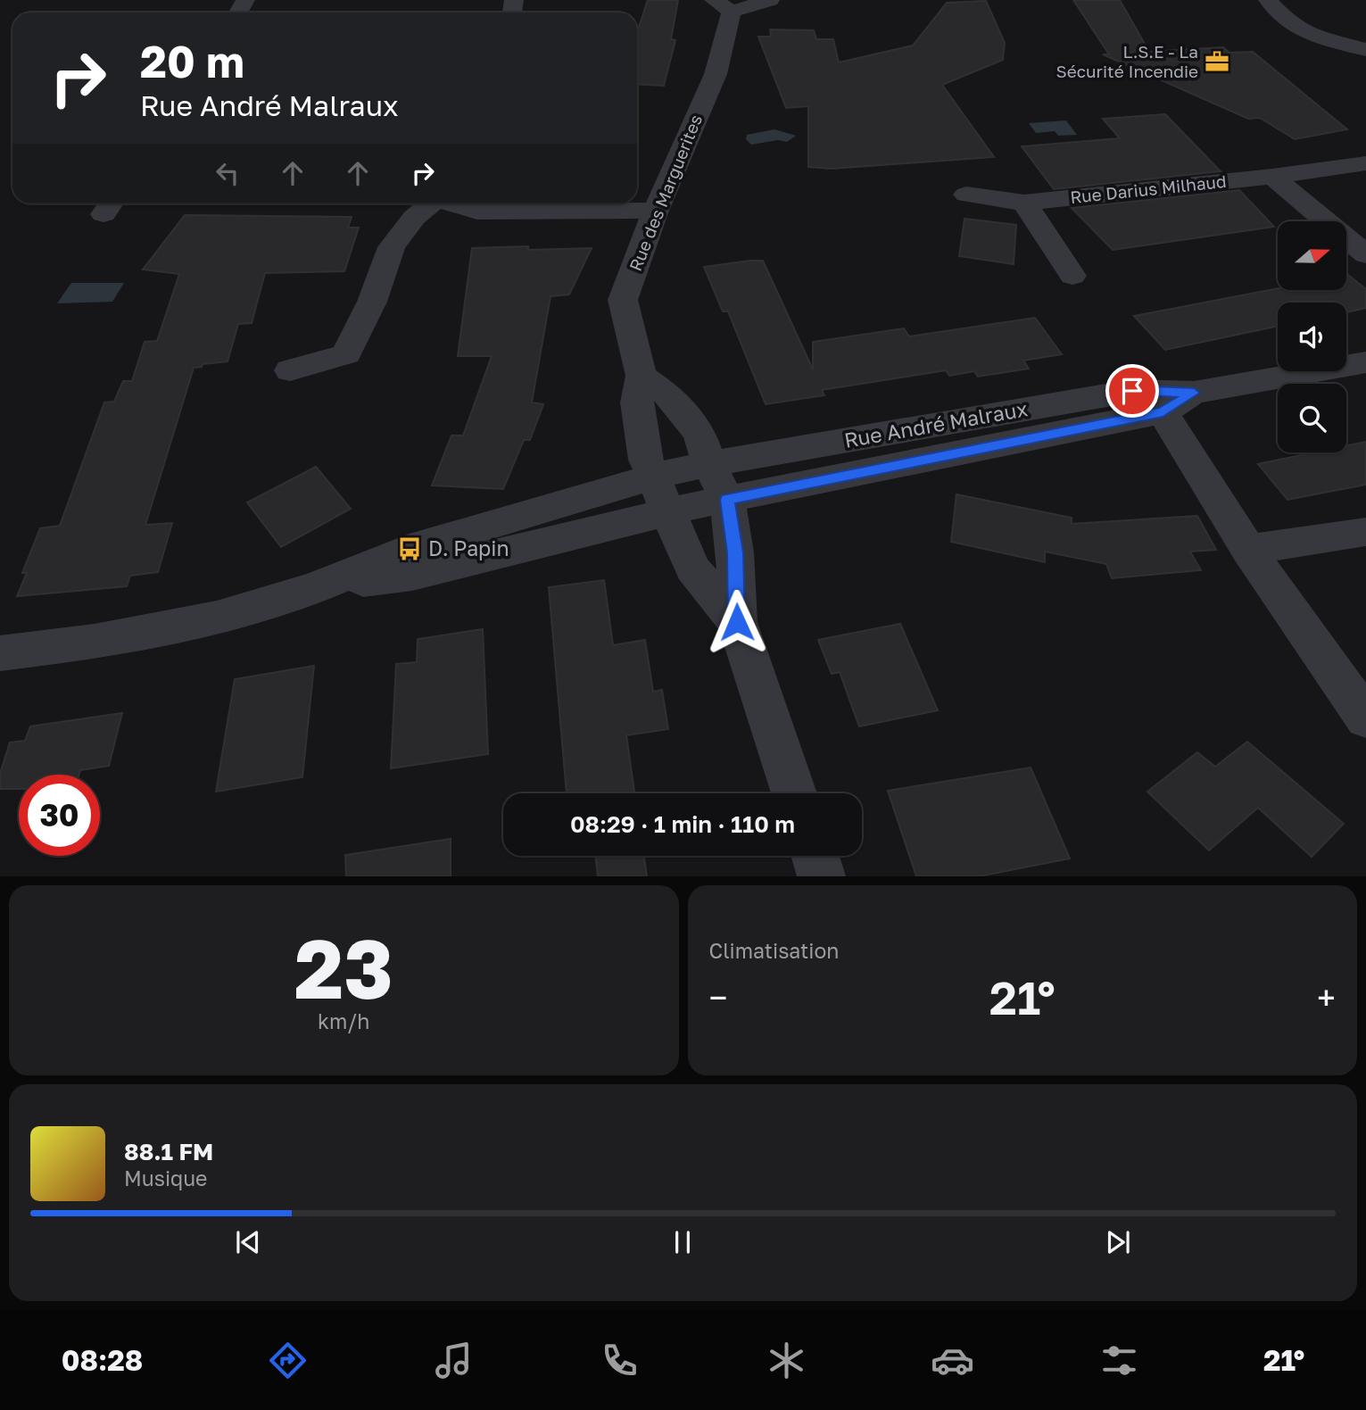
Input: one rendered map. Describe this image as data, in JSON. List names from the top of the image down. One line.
{"streets":{"street":["Rue Darius Milhaud","Rue des Marguerites","Rue André Malraux"]},"crossings":[["Rue des Marguerites","Rue André Malraux"]],"places":{"office":["L.S.E - La Sécurité Incendie"],"bus stop":["D. Papin"]},"north":"right","page":{"turn":["20 m","Rue André Malraux"],"limit":"30","trip":"08:29 · 1 min · 110 m","tile":[["23","km/h"],"Climatisation"],"heat":["−","21°","+"],"song":["88.1 FM","Musique"],"tabs":["08:28","21°"]}}
